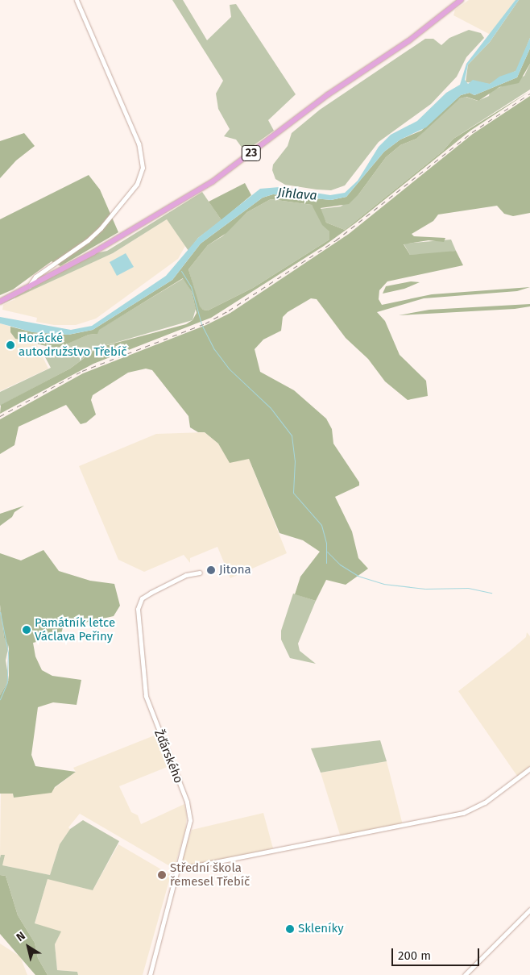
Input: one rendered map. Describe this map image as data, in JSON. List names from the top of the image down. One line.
{"streets":{"main road":["23"],"street":["Žďárského"]},"water":["Jihlava"],"places":["Horácké autodružstvo Třebíč","Jitona","Památník letce Václava Peřiny","Střední škola řemesel Třebíč","Skleníky"],"scale_bar":"200 m","north":"top left"}
